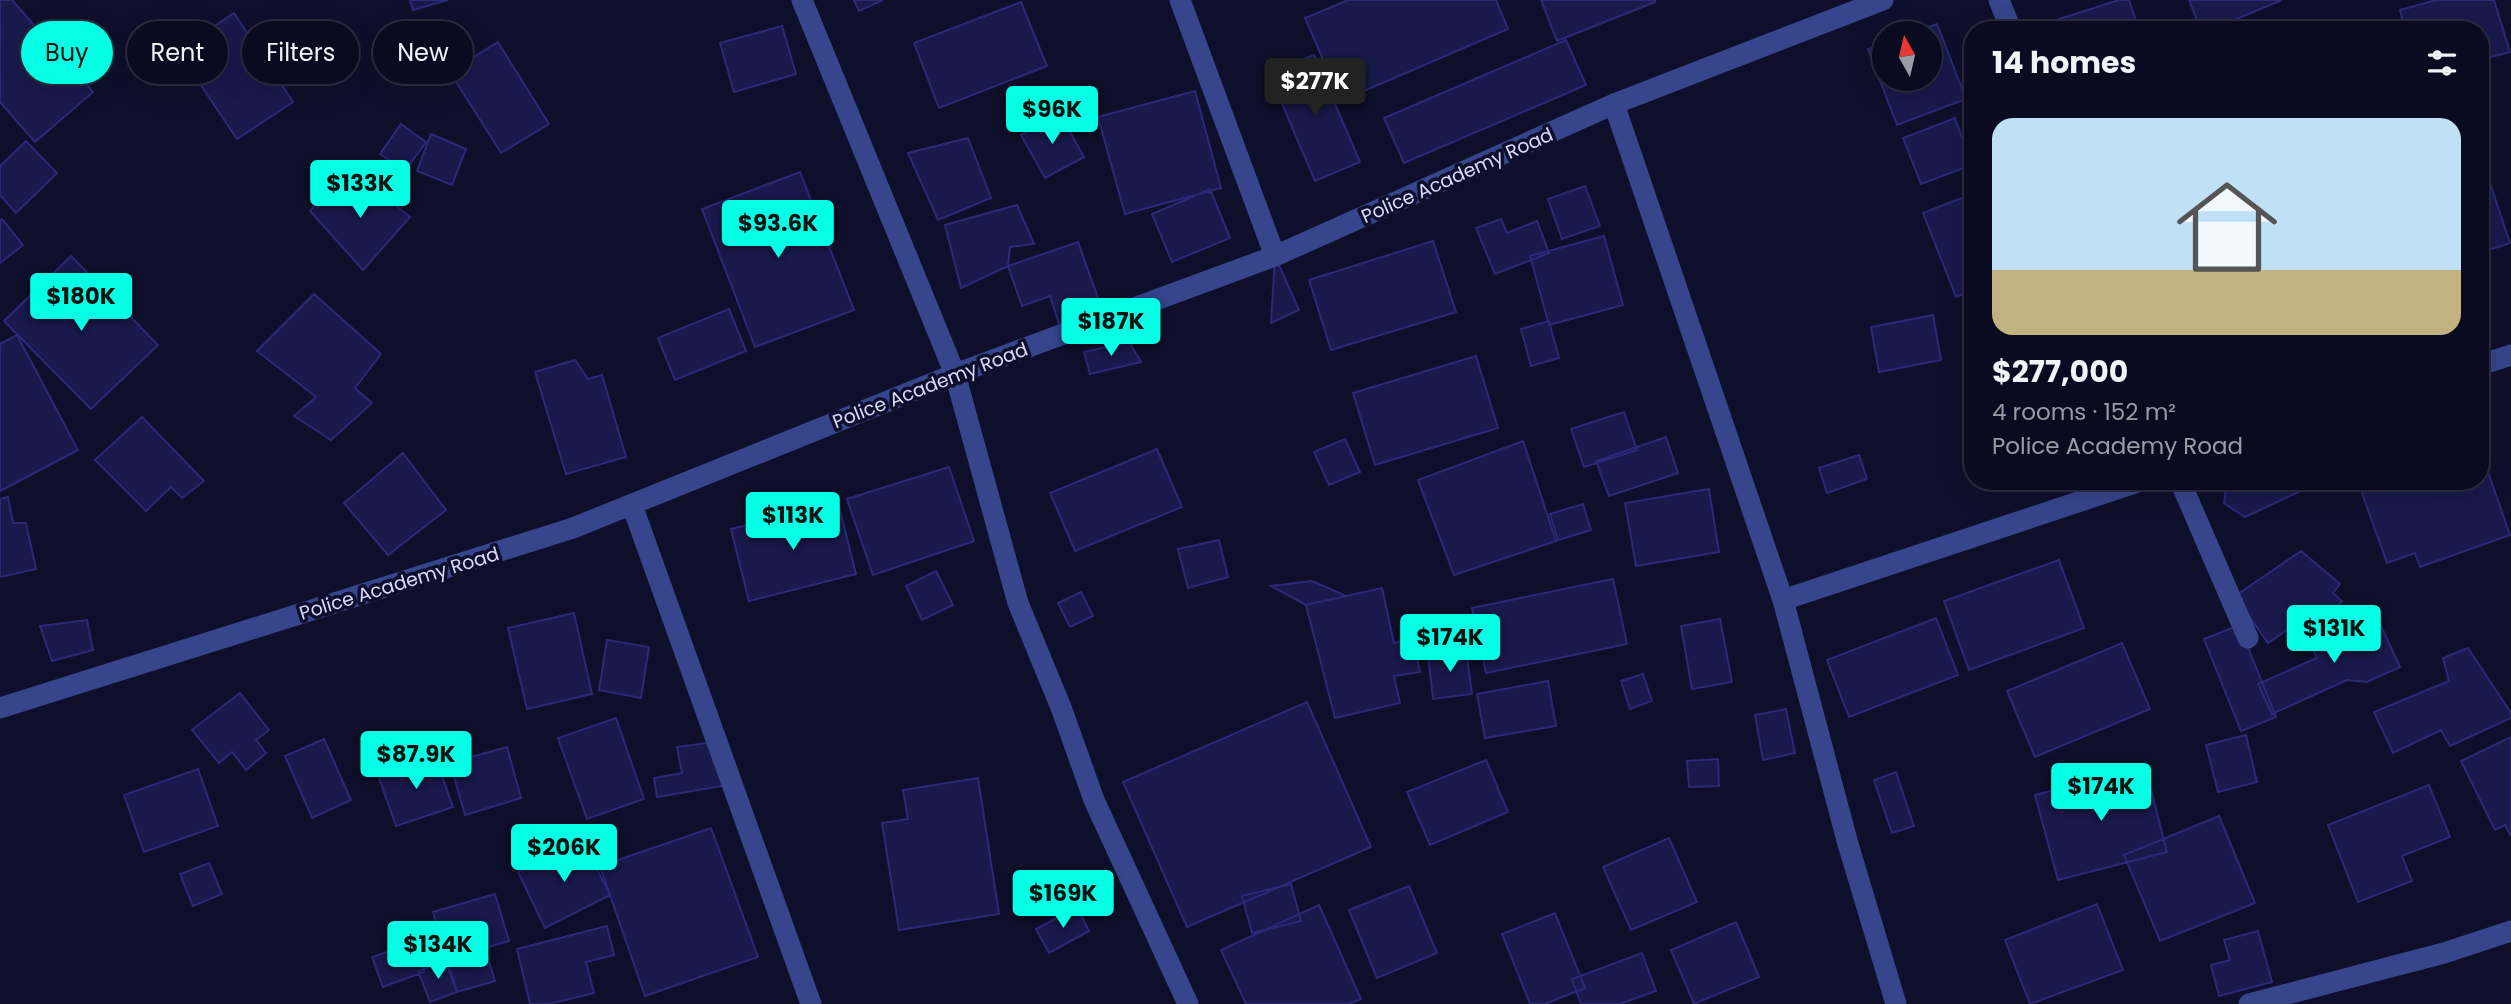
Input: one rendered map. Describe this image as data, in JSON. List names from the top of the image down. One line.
{"streets":{"street":["Police Academy Road"]},"north":"top","page":{"chip":["Buy","Rent","Filters","New"],"heading":"14 homes","price":["$277K","$96K","$133K","$93.6K","$180K","$187K","$113K","$131K","$174K","$87.9K","$174K","$206K","$169K","$134K"],"list":[{"name":"$277,000","note":"4 rooms · 152 m² · Police Academy Road"}]}}
